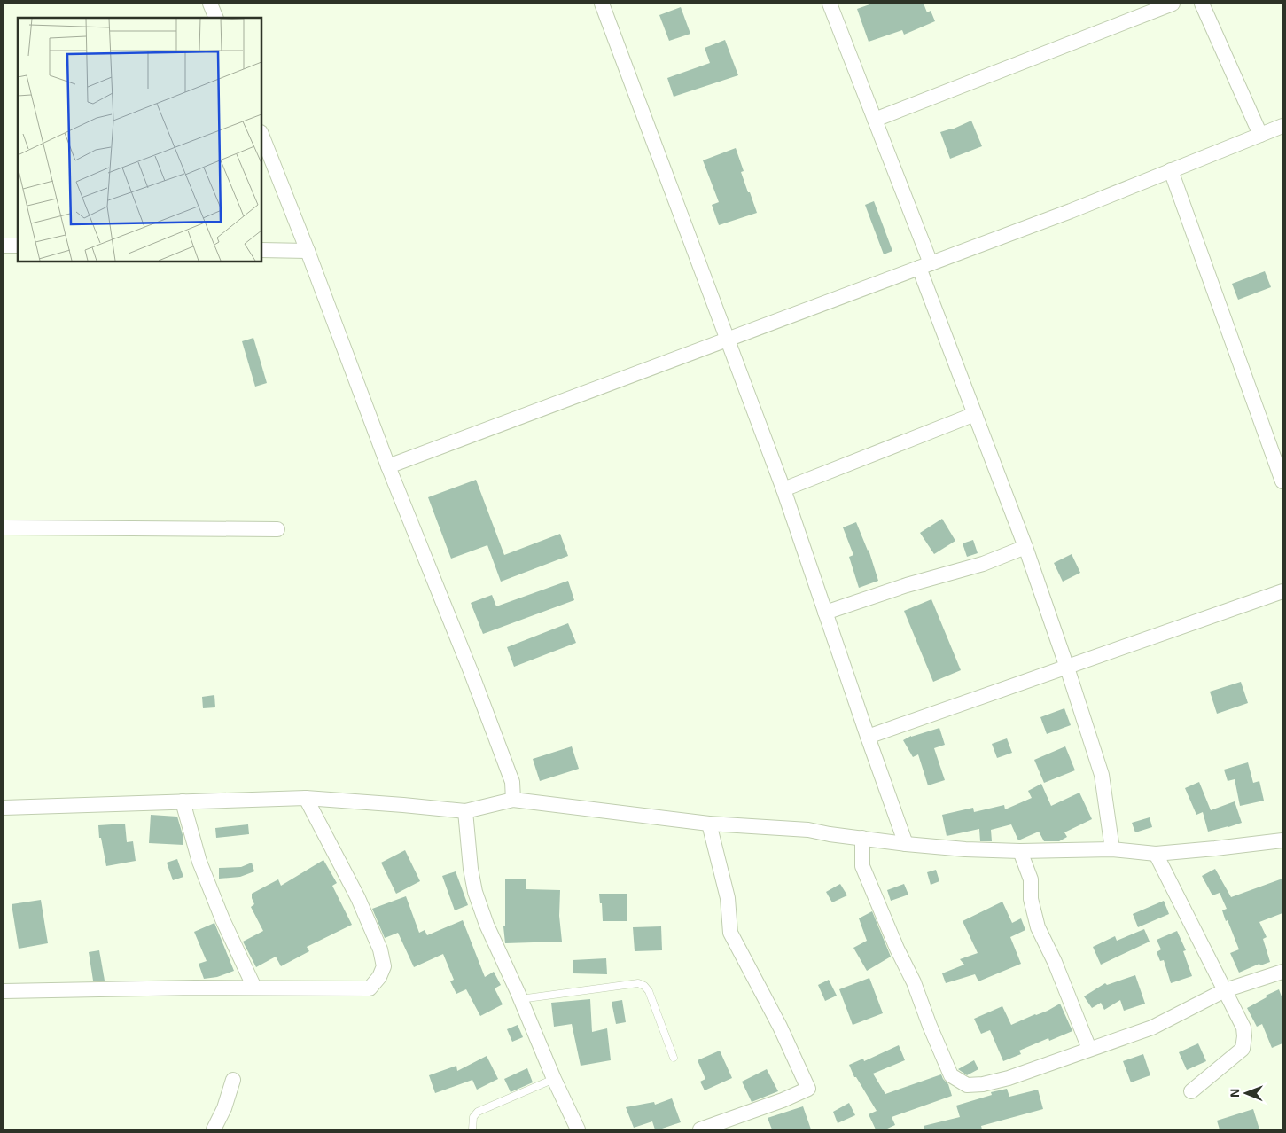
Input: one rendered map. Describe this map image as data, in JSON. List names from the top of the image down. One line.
{"north":"left"}
